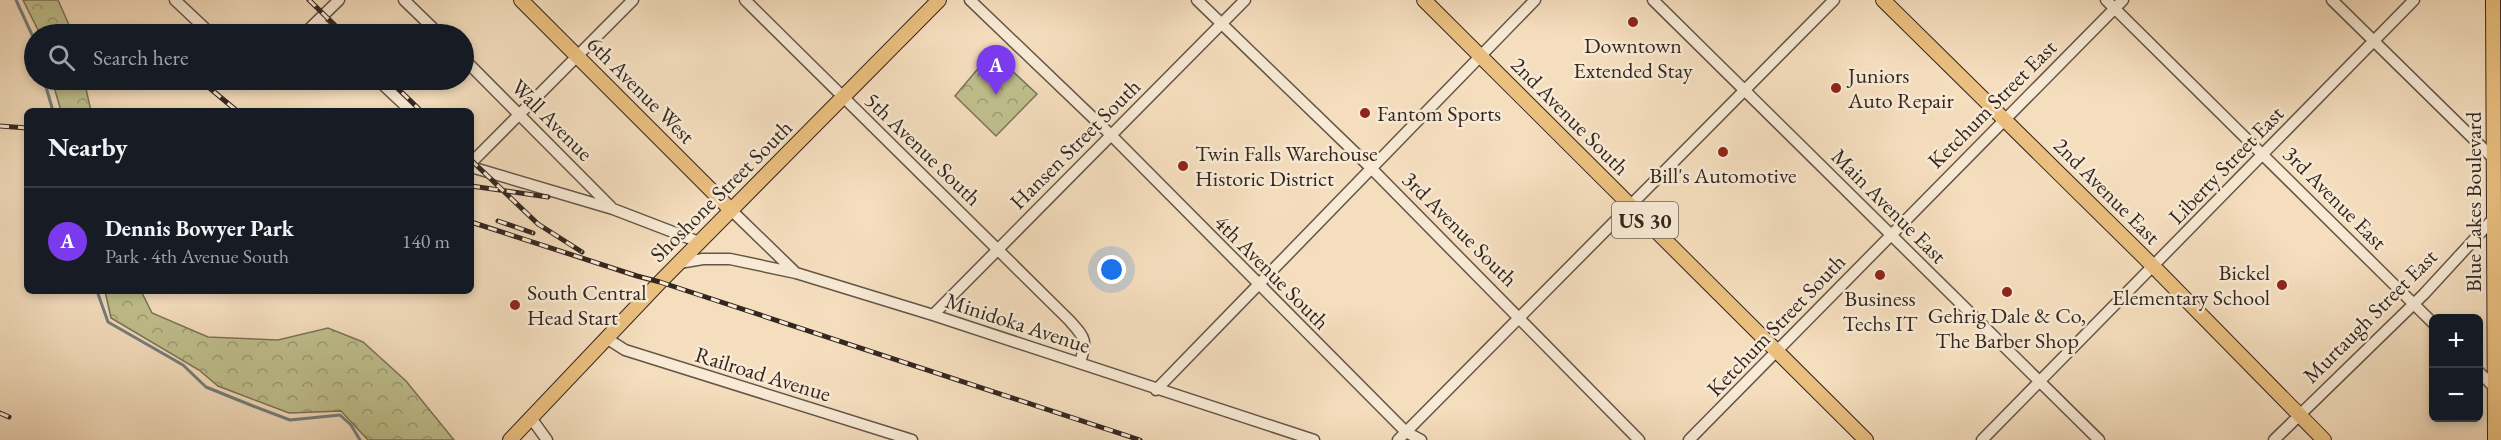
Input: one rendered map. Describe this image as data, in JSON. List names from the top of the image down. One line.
{"streets":{"main road":["6th Avenue West","2nd Avenue South","Shoshone Street South","2nd Avenue East","Blue Lakes Boulevard","US 30"],"street":["Ketchum Street East","Wall Avenue","Hansen Street South","5th Avenue South","Liberty Street East","3rd Avenue East","Main Avenue East","3rd Avenue South","4th Avenue South","Murtaugh Street East","Minidoka Avenue","Ketchum Street South","Railroad Avenue"]},"crossings":[["6th Avenue West","Shoshone Street South"],["6th Avenue West","Minidoka Avenue"],["Ketchum Street East","2nd Avenue East"],["Ketchum Street East","3rd Avenue East"],["Ketchum Street East","Main Avenue East"],["Ketchum Street East","Ketchum Street South"],["2nd Avenue South","Ketchum Street South"],["Hansen Street South","5th Avenue South"],["Hansen Street South","3rd Avenue South"],["Hansen Street South","4th Avenue South"],["Hansen Street South","Minidoka Avenue"],["5th Avenue South","Shoshone Street South"],["5th Avenue South","Minidoka Avenue"],["Liberty Street East","2nd Avenue East"],["Liberty Street East","3rd Avenue East"],["Liberty Street East","Main Avenue East"],["Shoshone Street South","Minidoka Avenue"],["Shoshone Street South","Railroad Avenue"],["2nd Avenue East","Murtaugh Street East"],["3rd Avenue East","Murtaugh Street East"],["Blue Lakes Boulevard","Murtaugh Street East"],["Main Avenue East","Ketchum Street South"]],"places":["Downtown Extended Stay","Juniors Auto Repair","Fantom Sports","Bill's Automotive","Twin Falls Warehouse Historic District","Business Techs IT","Bickel Elementary School","Gehrig Dale & Co, The Barber Shop","South Central Head Start"],"page":{"search":"Search here","pins":"A","heading":"Nearby","list":[{"mark":"A","name":"Dennis Bowyer Park","note":"Park · 4th Avenue South","value":"140 m"}],"map_buttons":["+","−"]}}
